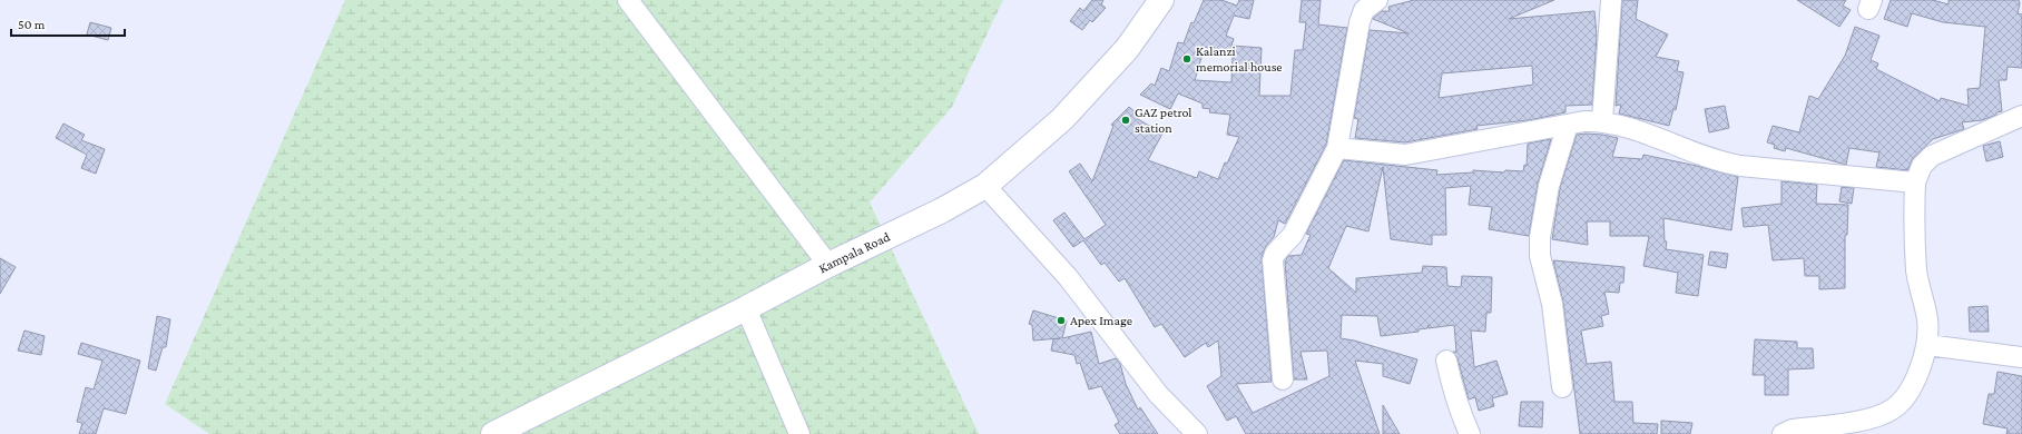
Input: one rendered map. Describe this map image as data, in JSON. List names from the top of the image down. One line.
{"streets":{"main road":["Kampala Road"]},"places":["Kalanzi memorial house","GAZ petrol station","Apex Image"],"scale_bar":"50 m"}
